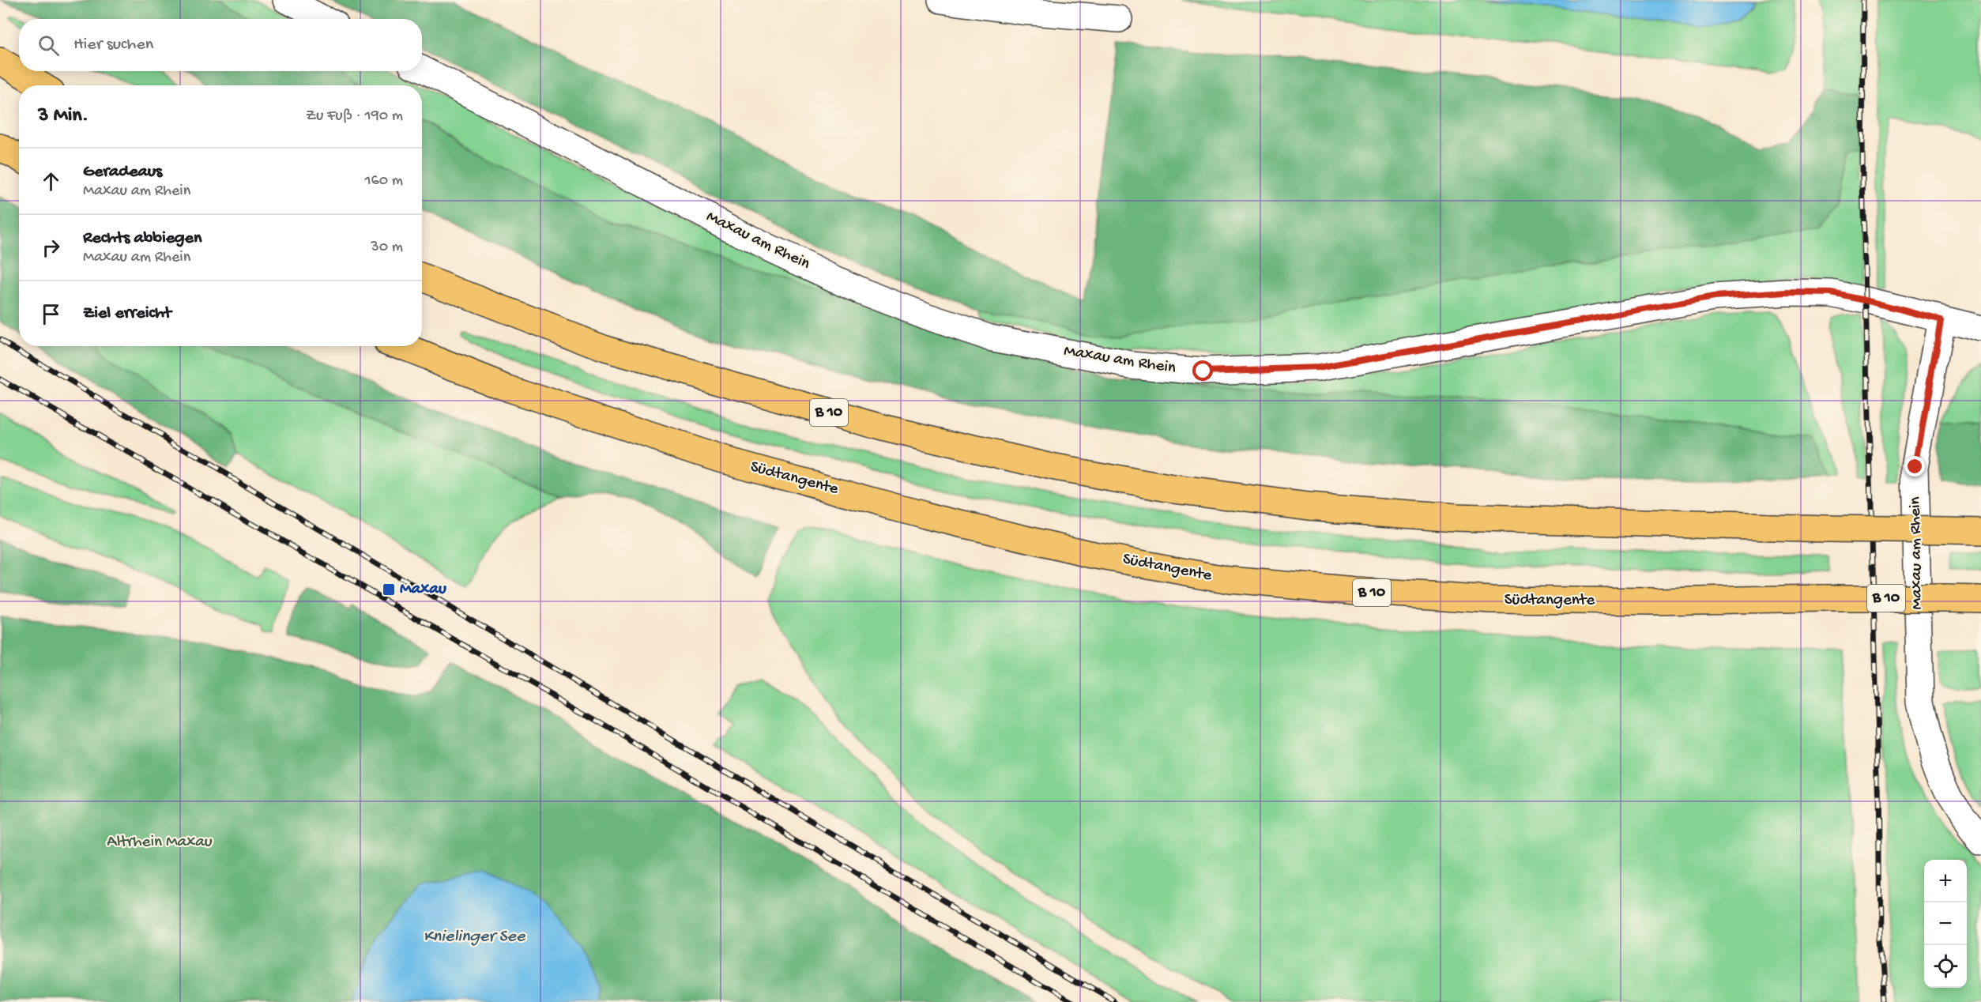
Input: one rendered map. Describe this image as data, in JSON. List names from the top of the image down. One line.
{"streets":{"highway":["B 10","Südtangente"],"street":["Maxau am Rhein"]},"water":["Knielinger See"],"parks":["Altrhein Maxau"],"places":{"transit":["Maxau"]},"page":{"search":"Hier suchen","heading":["3 Min.","Zu Fuß · 190 m"],"list":[["Geradeaus","Maxau am Rhein","160 m"],["Rechts abbiegen","Maxau am Rhein","30 m"],"Ziel erreicht"],"map_buttons":["+","−"]}}
